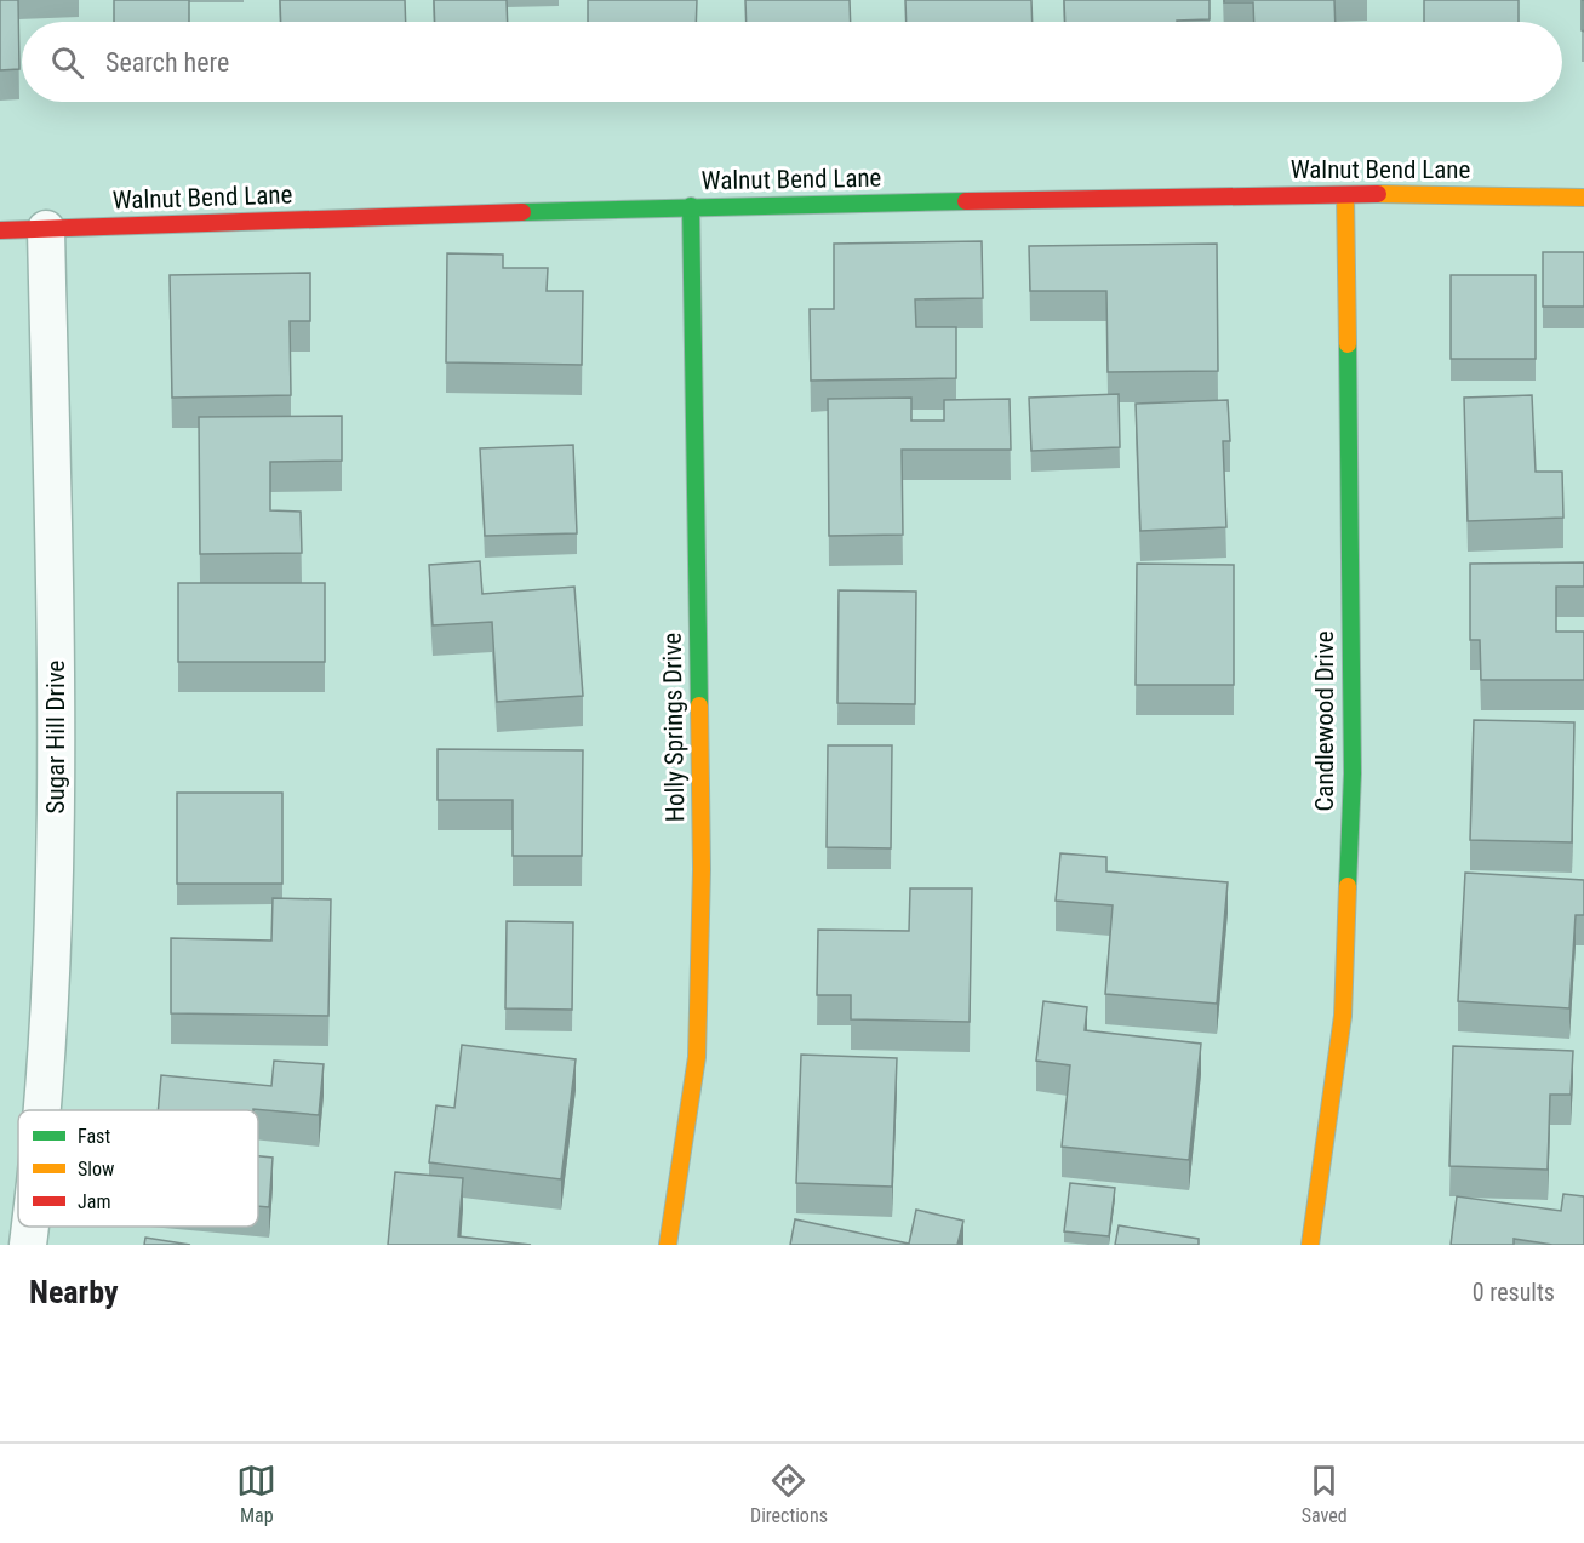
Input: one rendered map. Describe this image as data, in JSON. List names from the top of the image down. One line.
{"streets":{"street":["Walnut Bend Lane","Candlewood Drive","Holly Springs Drive","Sugar Hill Drive"]},"crossings":[["Walnut Bend Lane","Candlewood Drive"],["Walnut Bend Lane","Holly Springs Drive"],["Walnut Bend Lane","Sugar Hill Drive"]],"legend":["Fast","Slow","Jam"],"page":{"search":"Search here","heading":["Nearby","0 results"],"nav":["Map","Directions","Saved"]}}
